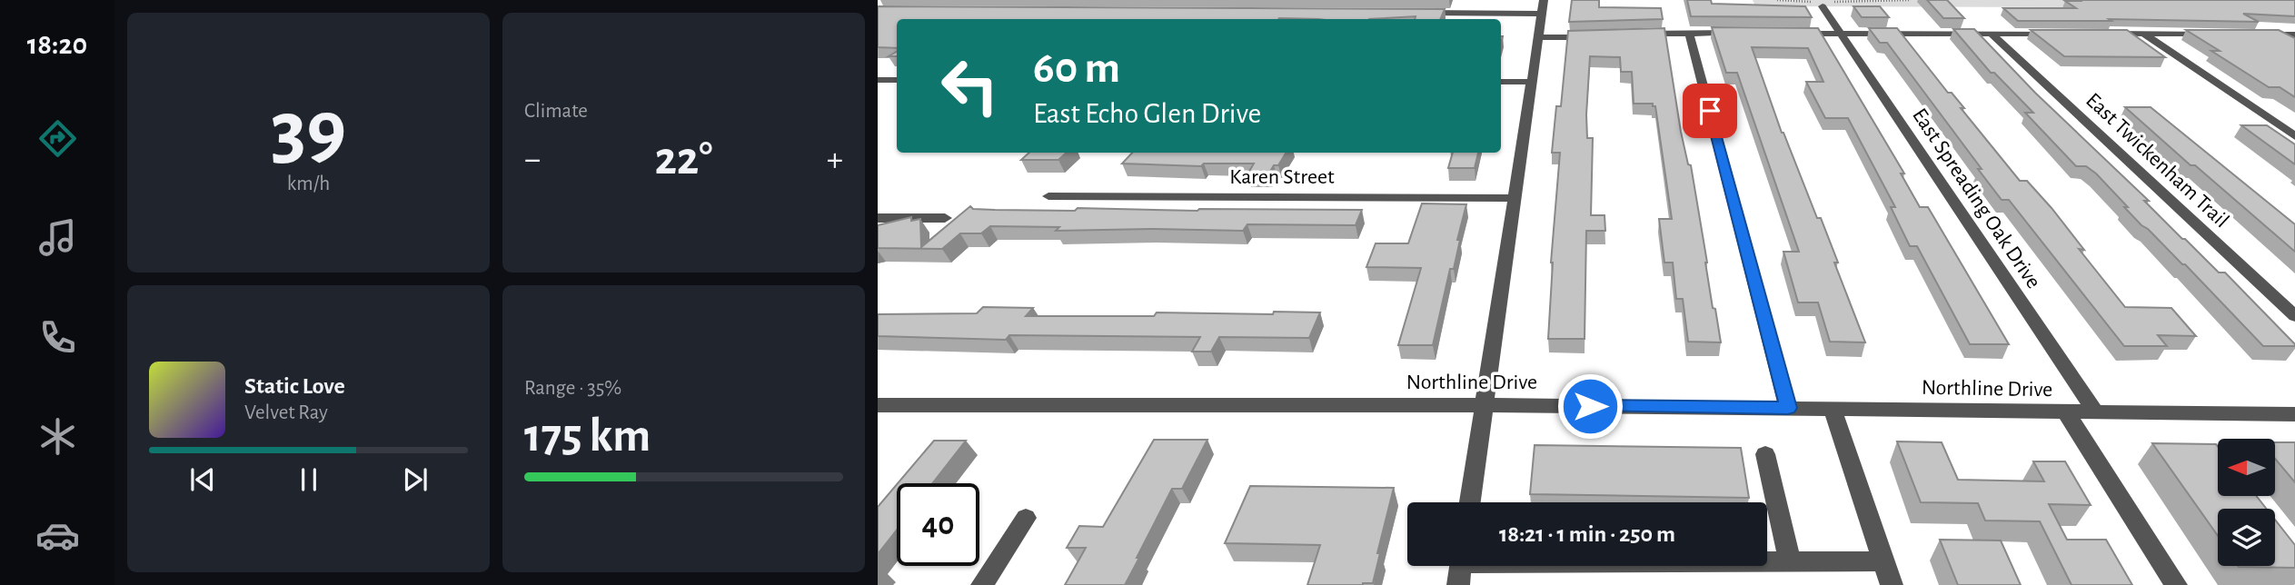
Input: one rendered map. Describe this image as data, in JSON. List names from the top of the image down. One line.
{"streets":{"street":["East Twickenham Trail","Karen Street","East Spreading Oak Drive","Northline Drive"]},"crossings":[["East Spreading Oak Drive","Northline Drive"]],"north":"left","page":{"tabs":"18:20","tile":[["39","km/h"],"Climate",["Range · 35%","175 km"]],"turn":["60 m","East Echo Glen Drive"],"heat":["−","22°","+"],"song":["Static Love","Velvet Ray"],"limit":"40","trip":"18:21 · 1 min · 250 m"}}
